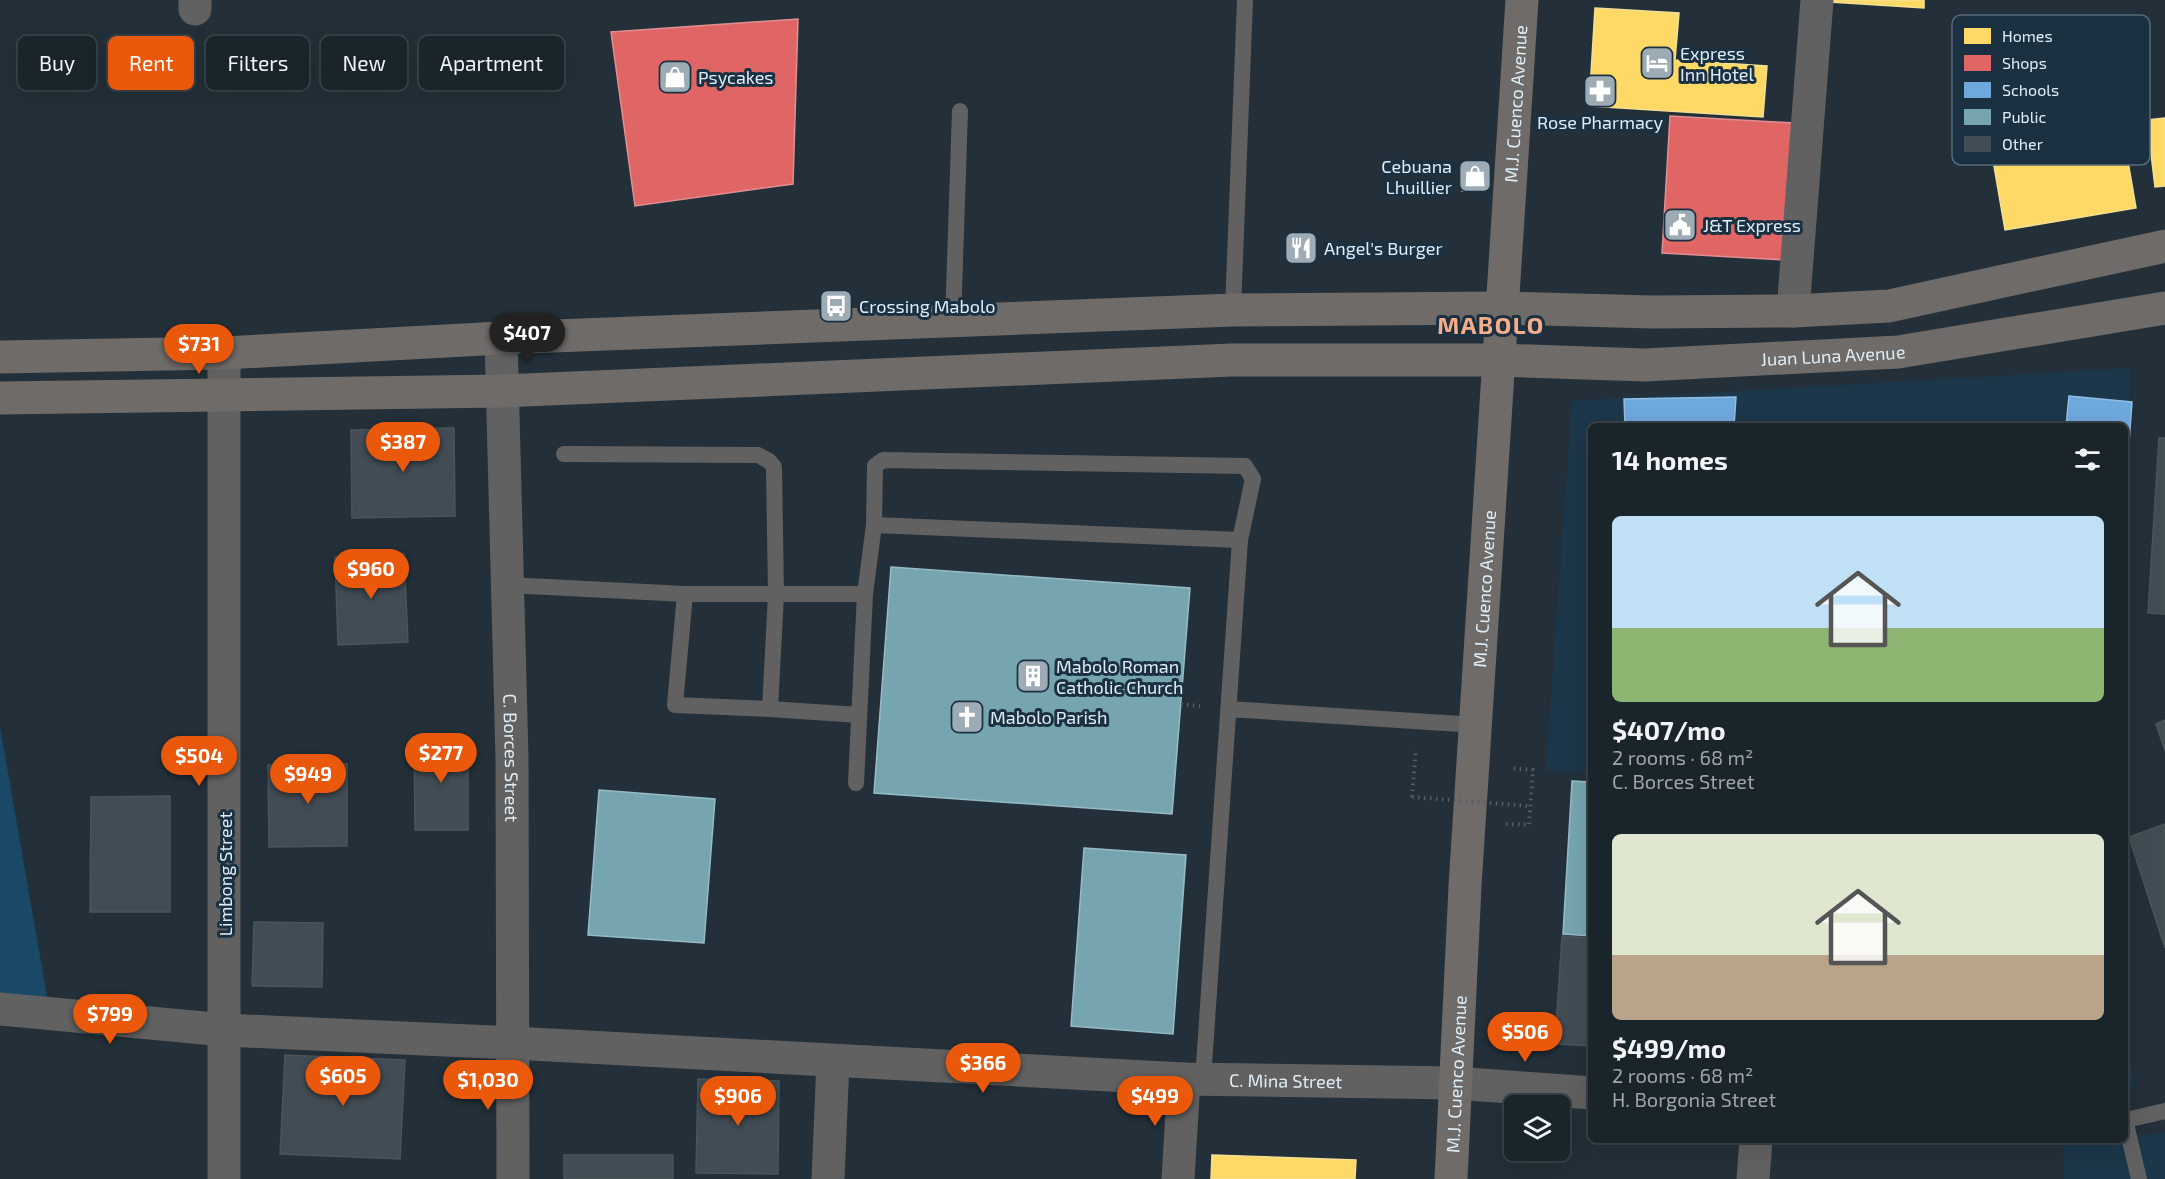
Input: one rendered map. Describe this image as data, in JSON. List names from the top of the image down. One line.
{"streets":{"main road":["M.J. Cuenco Avenue","Juan Luna Avenue"],"street":["C. Borces Street","Limbong Street","C. Mina Street"]},"crossings":[["M.J. Cuenco Avenue","Juan Luna Avenue"],["M.J. Cuenco Avenue","C. Mina Street"],["Juan Luna Avenue","C. Borces Street"],["Juan Luna Avenue","Limbong Street"],["C. Borces Street","C. Mina Street"],["Limbong Street","C. Mina Street"]],"districts":["MABOLO"],"places":{"hotel":["Express Inn Hotel"],"shop":["Psycakes","Cebuana Lhuillier"],"pharmacy":["Rose Pharmacy"],"public building":["J&T Express"],"restaurant":["Angel's Burger"],"bus stop":["Crossing Mabolo"],"building":["Mabolo Roman Catholic Church"],"church":["Mabolo Parish"]},"legend":["Homes","Shops","Schools","Public","Other"],"page":{"chip":["Buy","Rent","Filters","New","Apartment"],"price":["$407","$731","$387","$960","$277","$504","$949","$799","$506","$366","$605","$1,030","$906","$499"],"heading":"14 homes","list":[{"name":"$407/mo","note":"2 rooms · 68 m² · C. Borces Street"},{"name":"$499/mo","note":"2 rooms · 68 m² · H. Borgonia Street"}]}}
